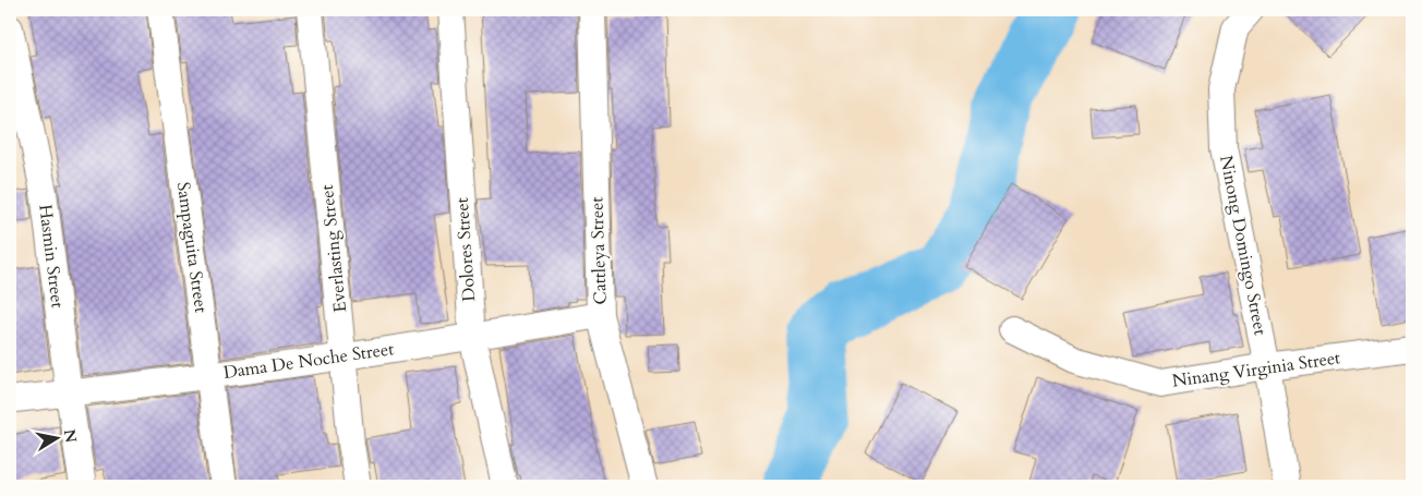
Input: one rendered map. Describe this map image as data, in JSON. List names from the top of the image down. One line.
{"streets":{"street":["Ninong Domingo Street","Sampaguita Street","Everlasting Street","Dolores Street","Cattleya Street","Hasmin Street","Dama De Noche Street","Ninang Virginia Street"]},"crossings":[["Ninong Domingo Street","Ninang Virginia Street"],["Sampaguita Street","Dama De Noche Street"],["Everlasting Street","Dama De Noche Street"],["Dolores Street","Dama De Noche Street"],["Cattleya Street","Dama De Noche Street"],["Hasmin Street","Dama De Noche Street"]],"north":"right"}
